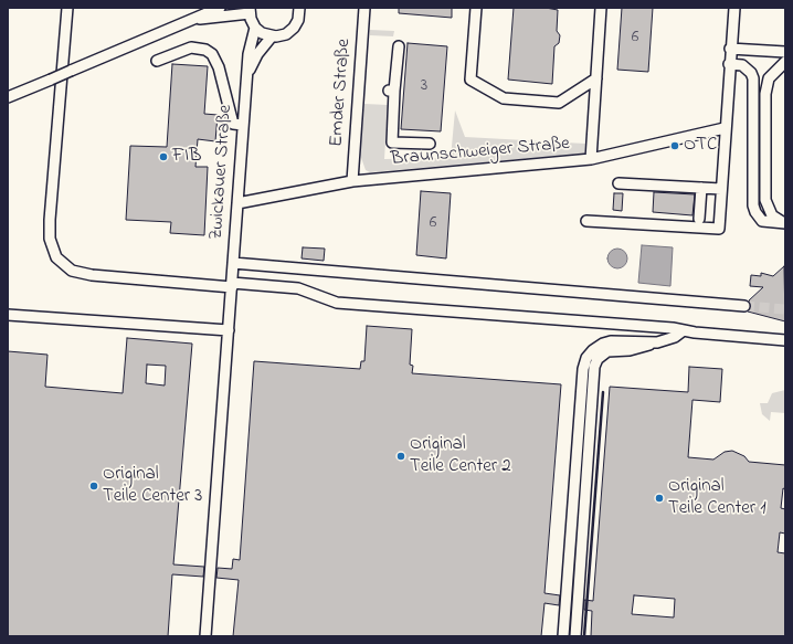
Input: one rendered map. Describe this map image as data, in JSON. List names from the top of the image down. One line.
{"streets":{"street":["Emder Straße","Braunschweiger Straße","Zwickauer Straße"]},"crossings":[["Emder Straße","Braunschweiger Straße"],["Braunschweiger Straße","Zwickauer Straße"]],"places":["OTC","FIB","Original Teile Center 2","Original Teile Center 3","Original Teile Center 1"],"house_numbers":["6","3","6"]}
